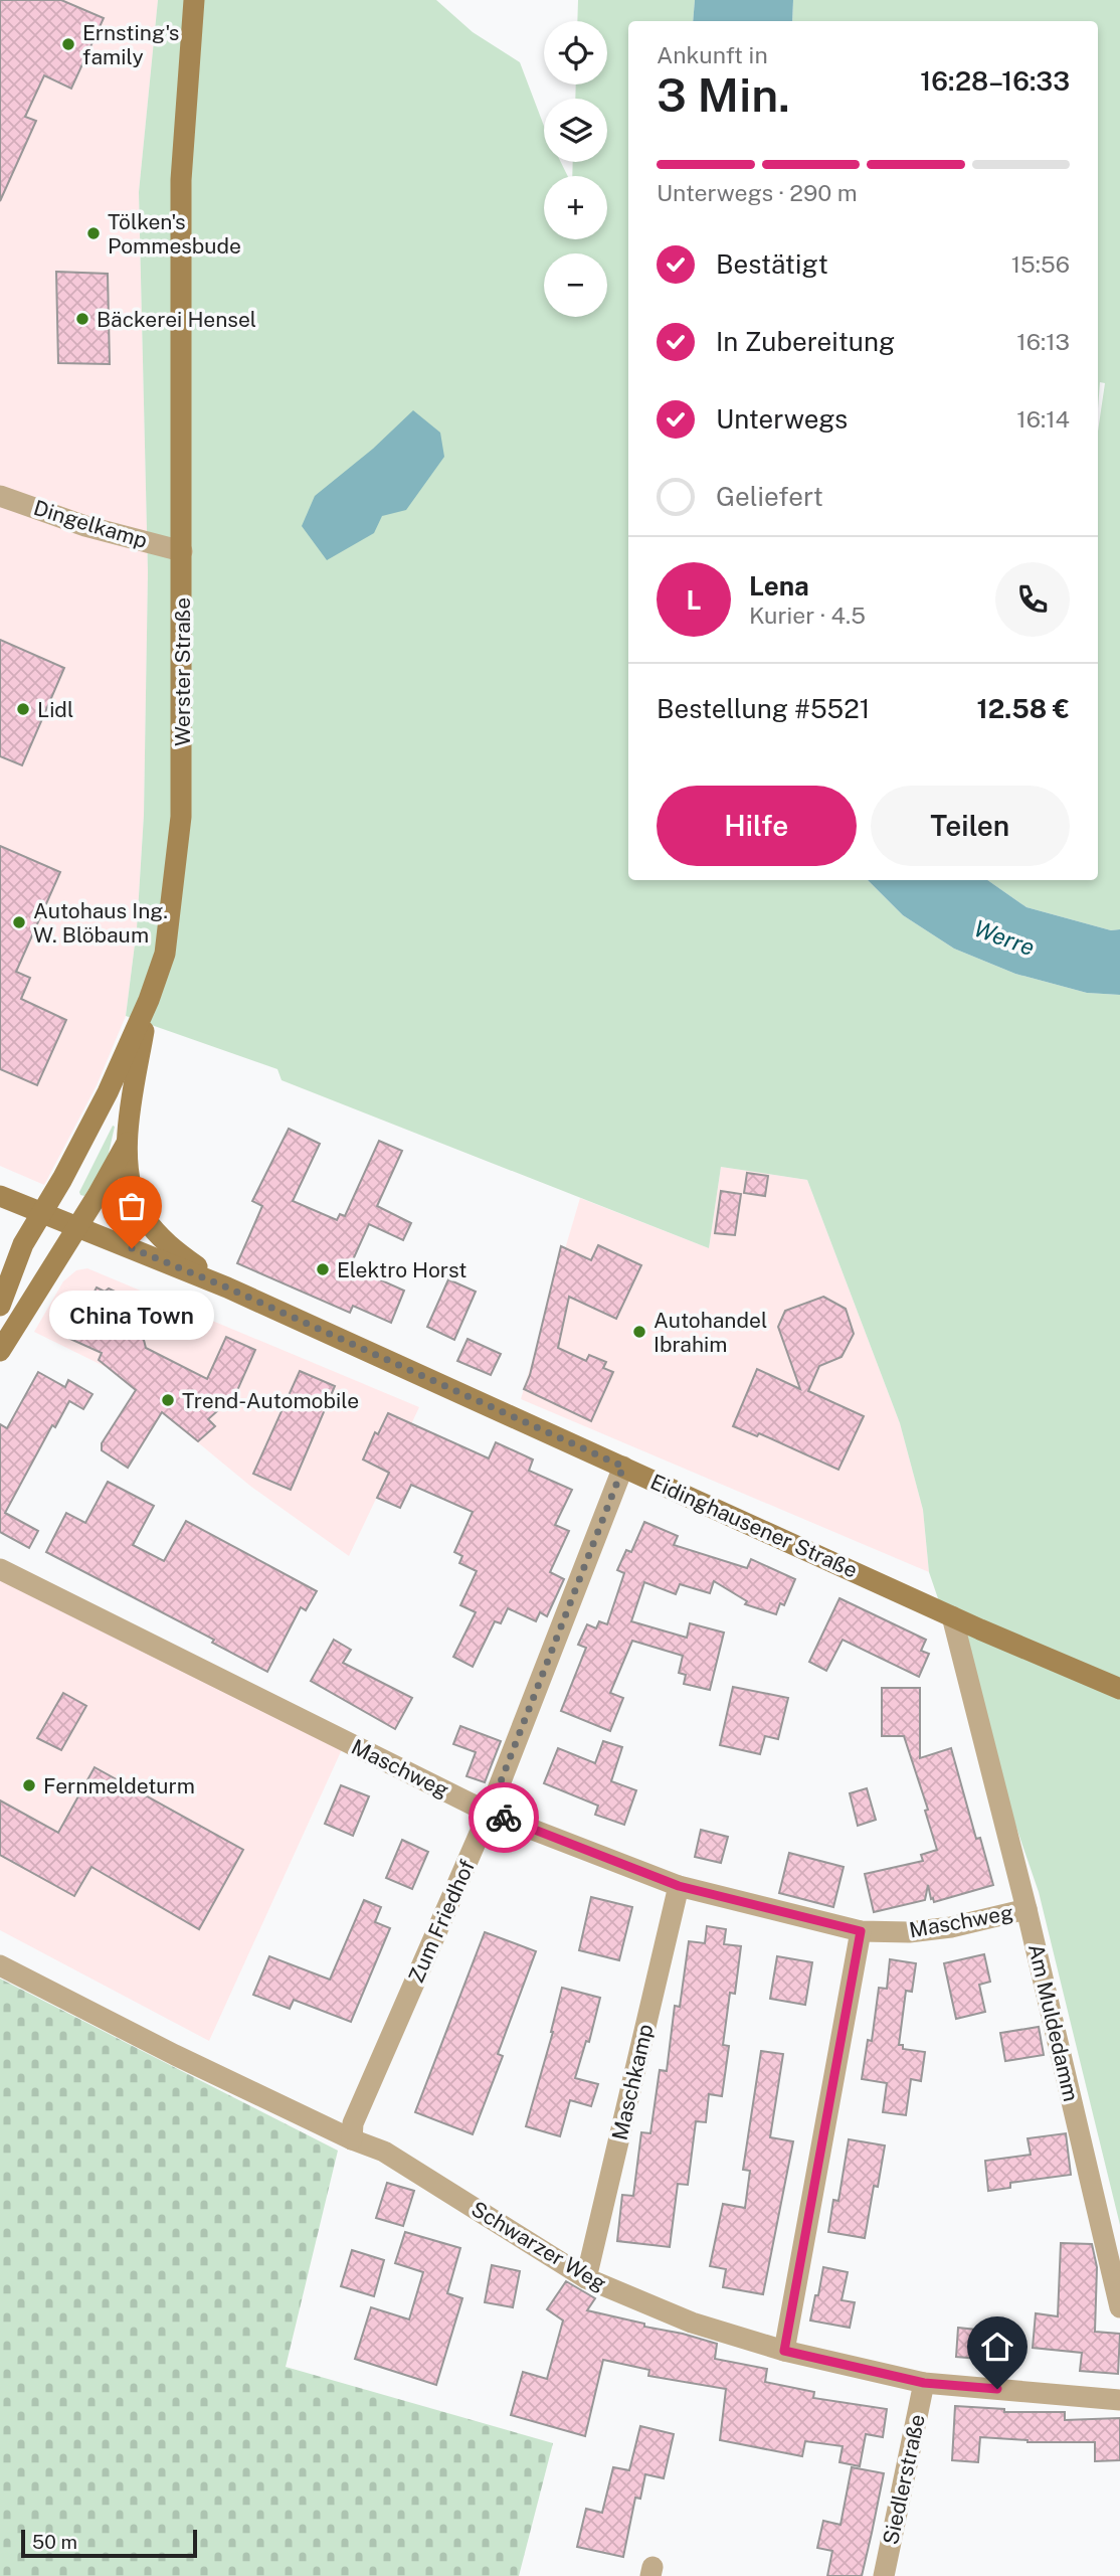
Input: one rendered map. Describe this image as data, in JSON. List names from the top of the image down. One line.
{"streets":{"main road":["Werster Straße","Eidinghausener Straße"],"street":["Dingelkamp","Maschweg","Zum Friedhof","Am Muldedamm","Maschkamp","Schwarzer Weg","Siedlerstraße"]},"crossings":[["Dingelkamp","Werster Straße"],["Werster Straße","Eidinghausener Straße"],["Eidinghausener Straße","Zum Friedhof"],["Eidinghausener Straße","Am Muldedamm"],["Maschweg","Zum Friedhof"],["Maschweg","Am Muldedamm"],["Maschweg","Maschkamp"],["Zum Friedhof","Schwarzer Weg"],["Maschkamp","Schwarzer Weg"],["Schwarzer Weg","Siedlerstraße"]],"water":["Werre"],"places":["Ernsting's family","Tölken's Pommesbude","Bäckerei Hensel","Lidl","Autohaus Ing. W. Blöbaum","China Town","Elektro Horst","Autohandel Ibrahim","Trend-Automobile","Fernmeldeturm"],"scale_bar":"50 m","page":{"map_buttons":["+","−"],"heading":["3 Min.","Ankunft in","16:28–16:33"],"panel":["Lena","Kurier · 4.5","Bestellung #5521","12.58 €"],"bar":"Unterwegs · 290 m","list":[["Bestätigt","15:56"],["In Zubereitung","16:13"],["Unterwegs","16:14"],"Geliefert"],"round":"L","buttons":["Hilfe","Teilen"],"bubble":"China Town","scale":"50 m"}}
